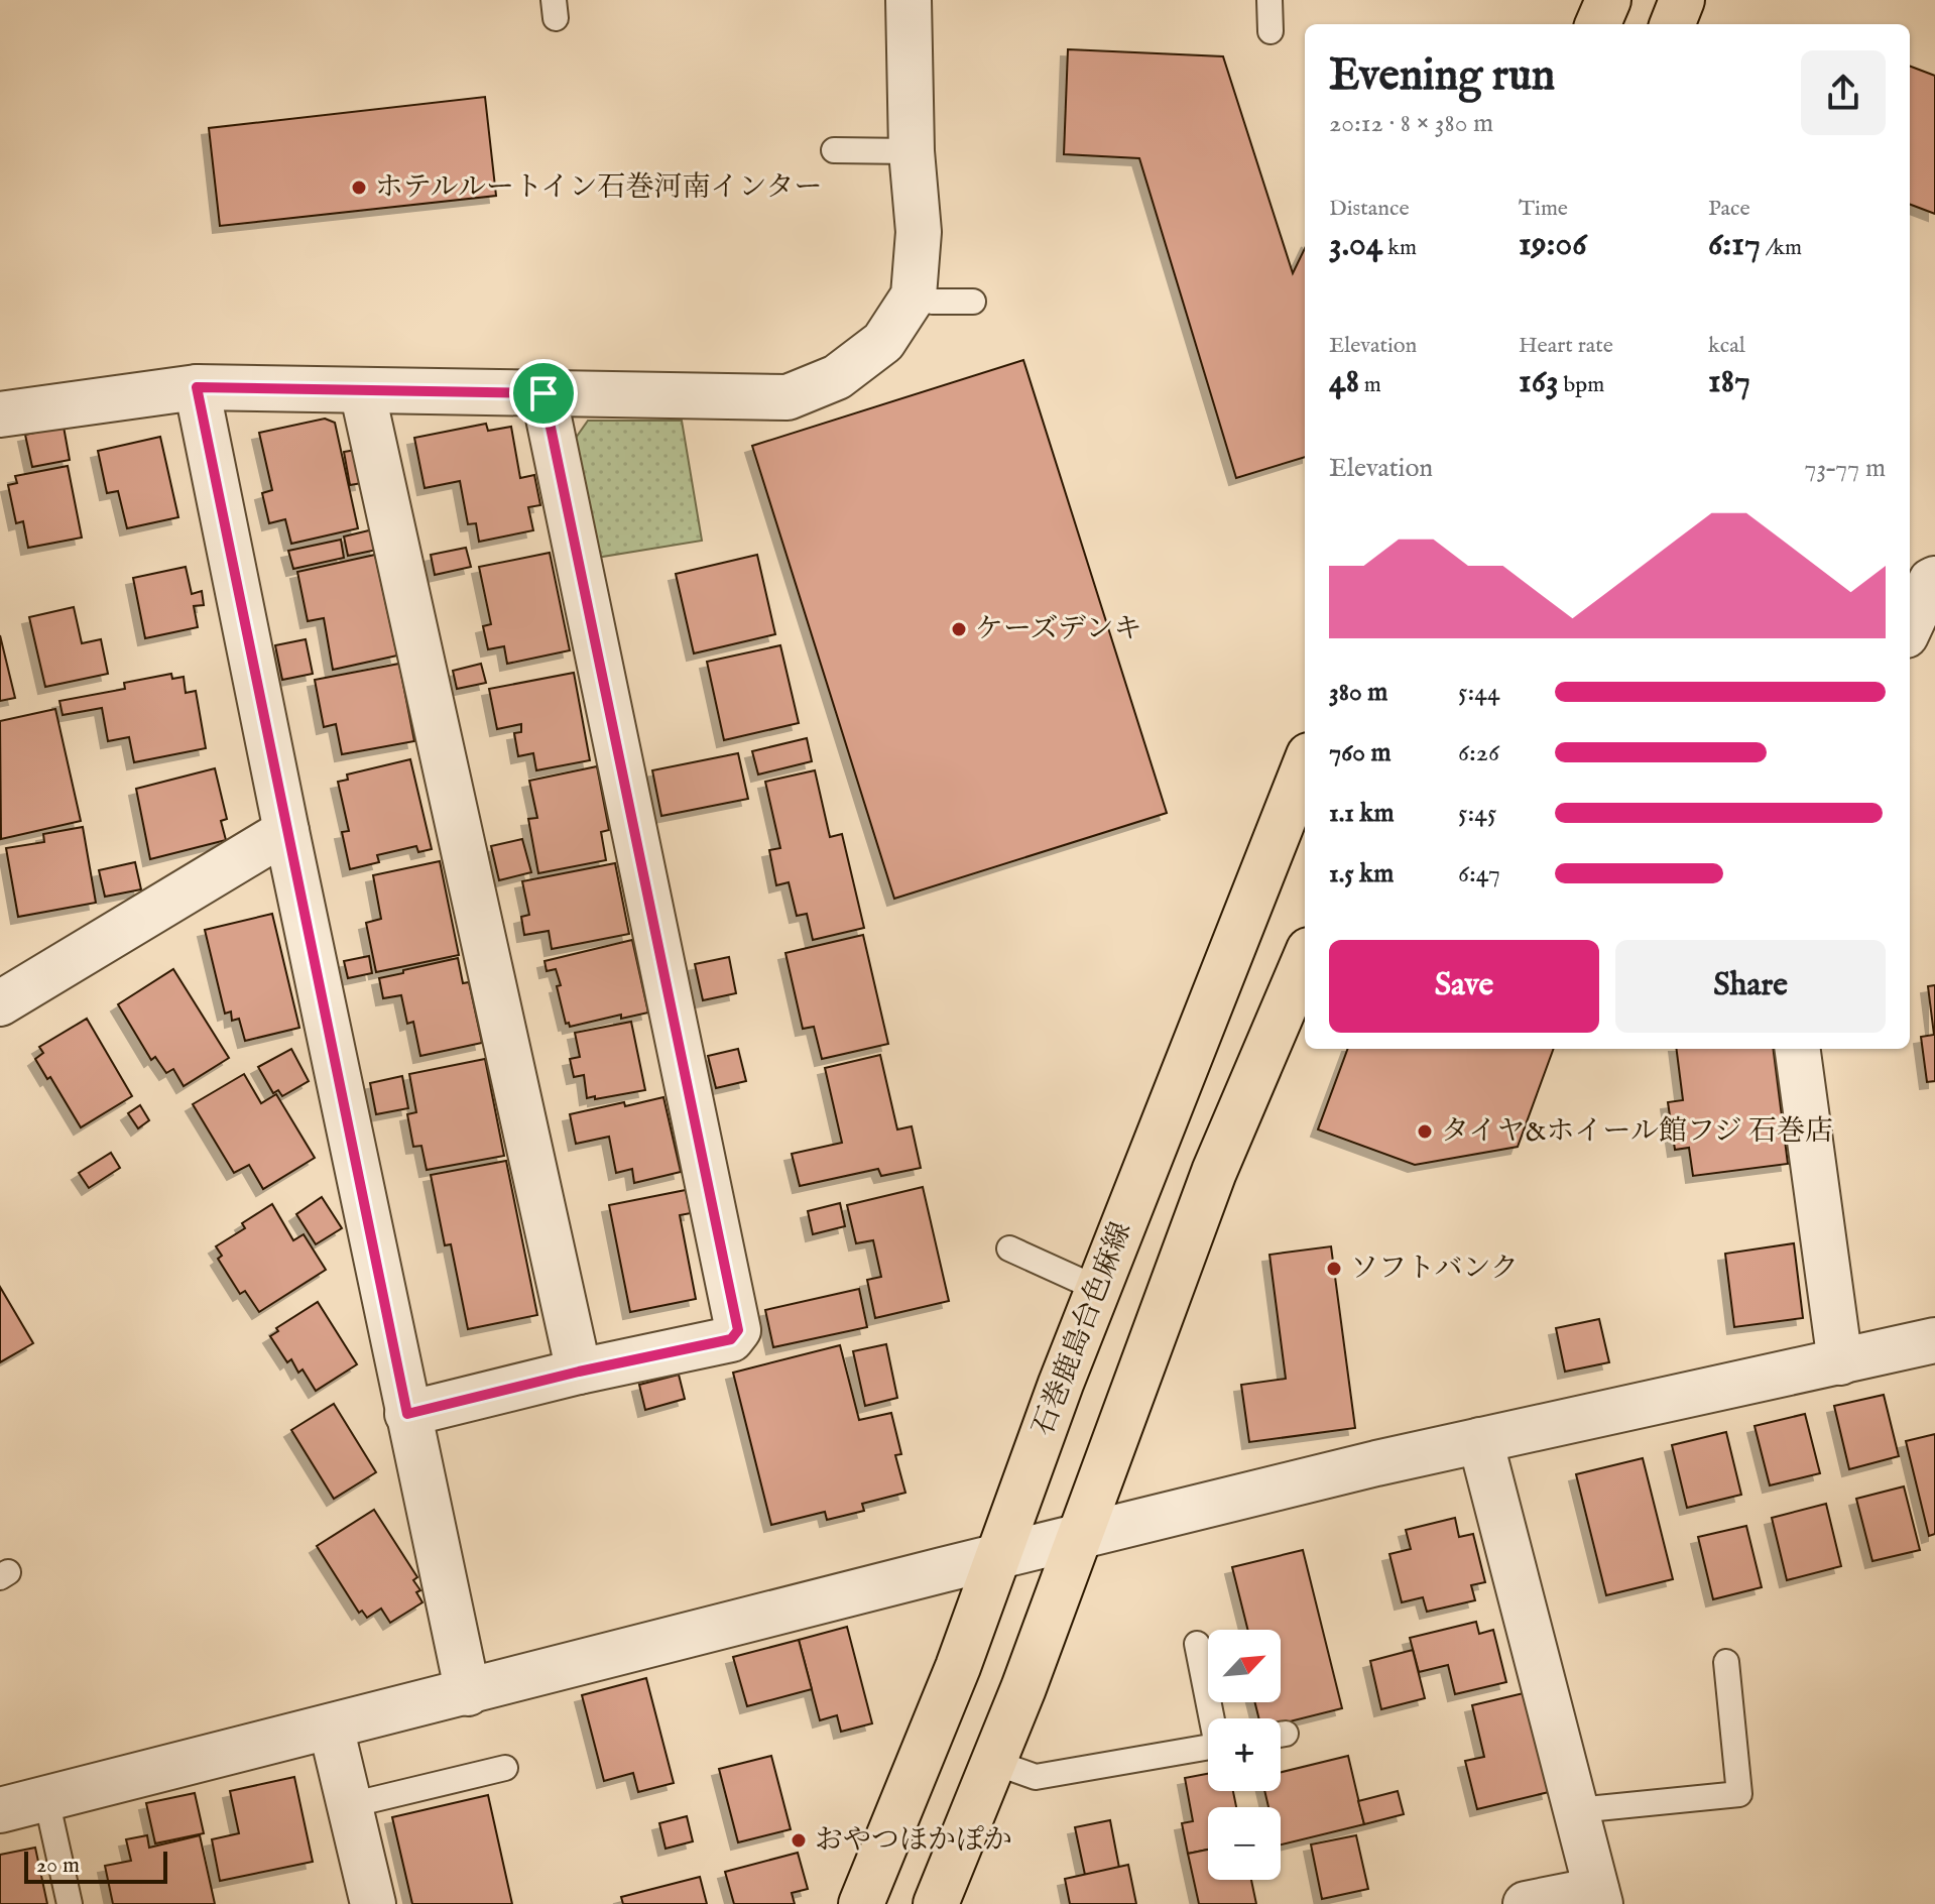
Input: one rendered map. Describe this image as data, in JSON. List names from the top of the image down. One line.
{"streets":{"main road":["石巻鹿島台色麻線"]},"places":["ホテルルートイン石巻河南インター","ケーズデンキ","タイヤ&ホイール館フジ 石巻店","ソフトバンク","おやつほかぽか"],"scale_bar":"20 m","north":"top right","page":{"heading":["Evening run","20:12 · 8 × 380 m"],"stats":[["Distance","3.04 km"],["Time","19:06"],["Pace","6:17 /km"],["Elevation","48 m"],["Heart rate","163 bpm"],["kcal","187"]],"chart":["Elevation","73–77 m"],"list":[{"name":"380 m","note":"5:44"},{"name":"760 m","note":"6:26"},{"name":"1.1 km","note":"5:45"},{"name":"1.5 km","note":"6:47"}],"buttons":["Save","Share"],"map_buttons":["+","−"],"scale":"20 m"}}
